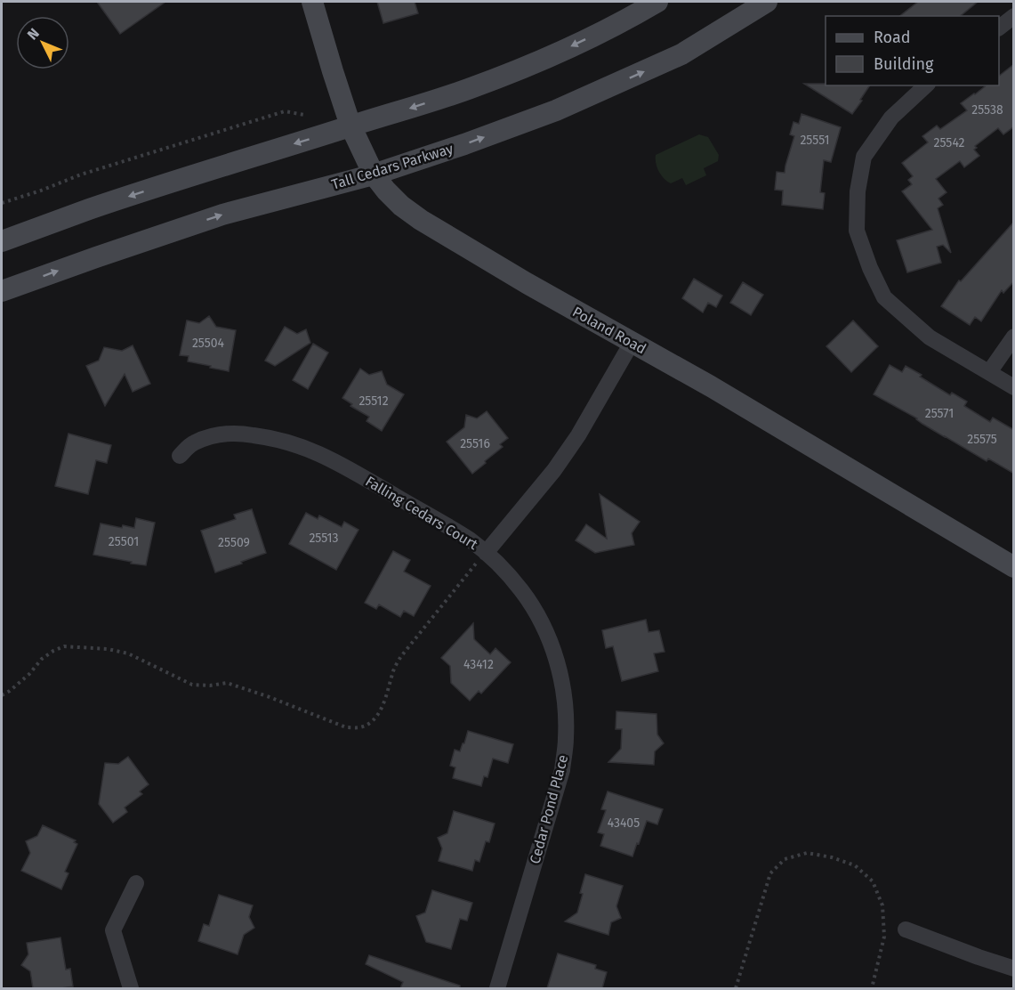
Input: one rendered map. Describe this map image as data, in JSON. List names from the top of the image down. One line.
{"streets":{"main road":["Tall Cedars Parkway","Poland Road"],"street":["Falling Cedars Court","Cedar Pond Place"]},"crossings":[["Tall Cedars Parkway","Poland Road"],["Poland Road","Falling Cedars Court"],["Falling Cedars Court","Cedar Pond Place"]],"house_numbers":["25538","25551","25542","25504","25512","25571","25575","25516","25513","25501","25509","43412","43405"],"legend":["Road","Building"],"north":"top left"}
